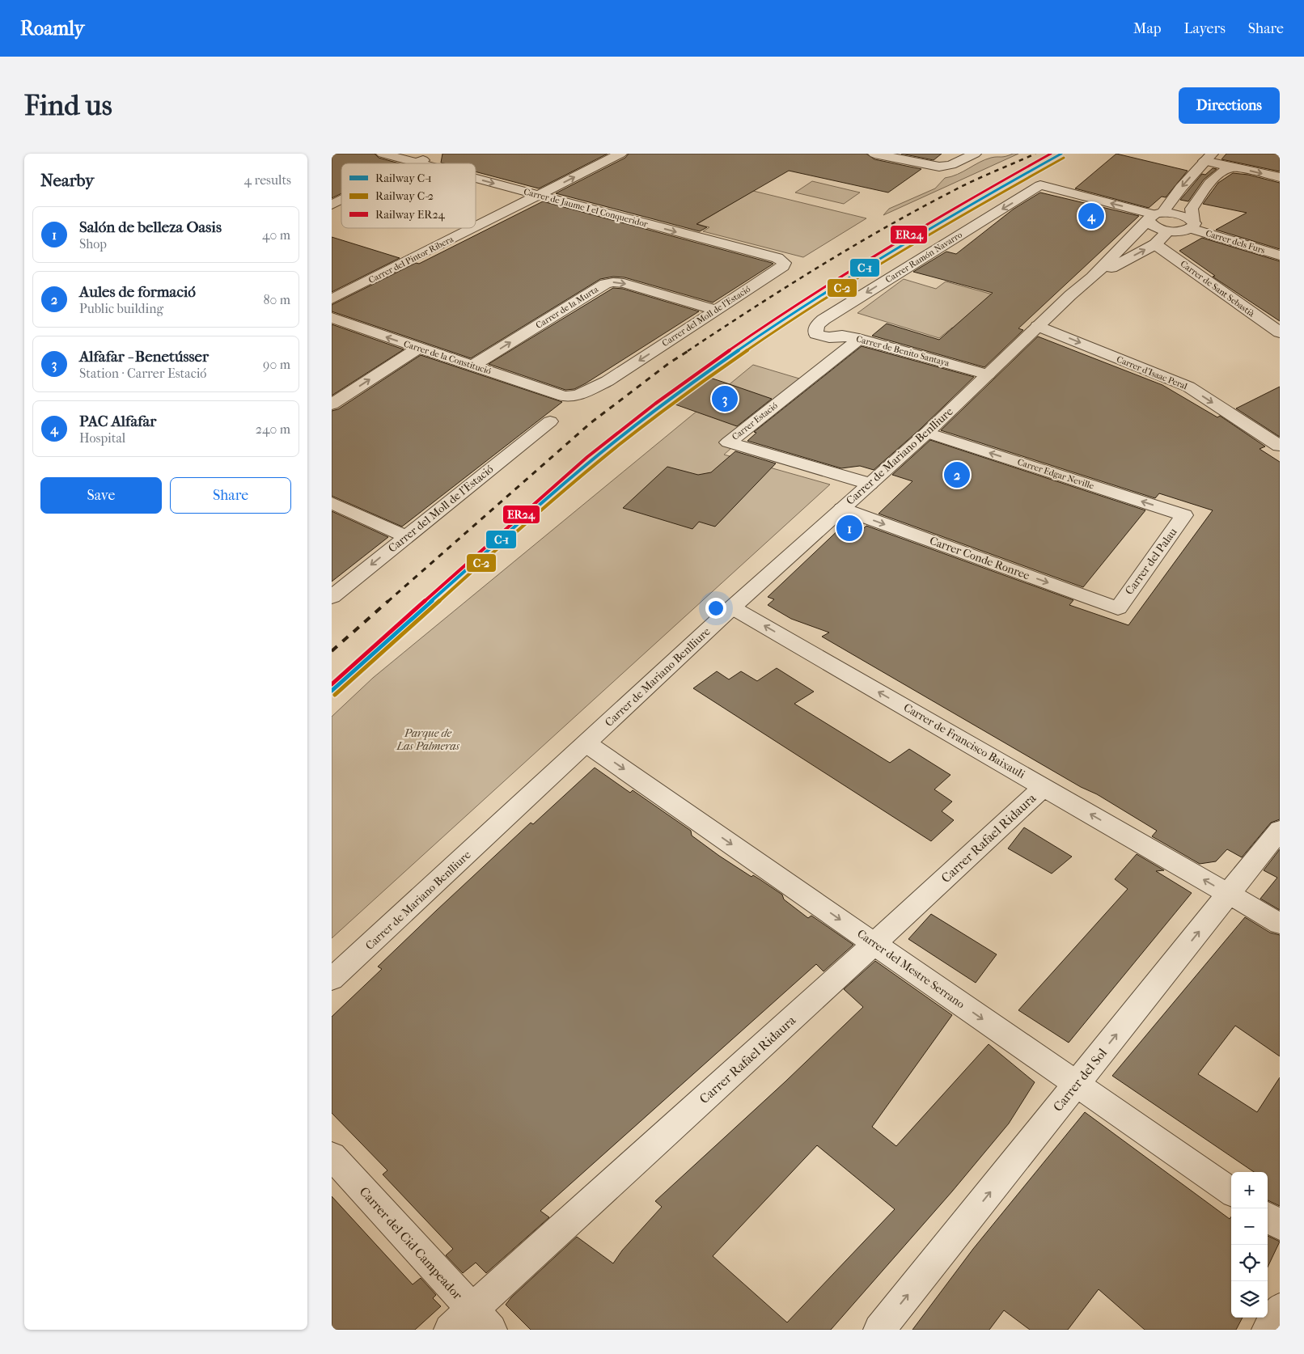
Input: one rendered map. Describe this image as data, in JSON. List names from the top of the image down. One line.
{"streets":{"street":["Carrer de Jaume I el Conqueridor","Carrer dels Furs","Carrer Ramón Navarro","Carrer del Pintor Ribera","Carrer de Sant Sebastià","Carrer de la Murta","Carrer del Moll de l'Estació","Carrer de Benito Santaya","Carrer de la Constitució","Carrer d'Isaac Peral","Carrer Estació","Carrer de Mariano Benlliure","Carrer Edgar Neville","Carrer Conde Ronree","Carrer del Palau","Carrer de Francisco Baixauli","Carrer Rafael Ridaura","Carrer del Mestre Serrano","Carrer del Sol","Carrer del Cid Campeador"]},"crossings":[["Carrer de Jaume I el Conqueridor","Carrer del Pintor Ribera"],["Carrer de Jaume I el Conqueridor","Carrer del Moll de l'Estació"],["Carrer dels Furs","Carrer Ramón Navarro"],["Carrer dels Furs","Carrer de Mariano Benlliure"],["Carrer Ramón Navarro","Carrer de Benito Santaya"],["Carrer Ramón Navarro","Carrer de Mariano Benlliure"],["Carrer de Sant Sebastià","Carrer de Mariano Benlliure"],["Carrer de la Murta","Carrer del Moll de l'Estació"],["Carrer de la Murta","Carrer de la Constitució"],["Carrer del Moll de l'Estació","Carrer de la Constitució"],["Carrer de Benito Santaya","Carrer Estació"],["Carrer de Benito Santaya","Carrer de Mariano Benlliure"],["Carrer d'Isaac Peral","Carrer de Mariano Benlliure"],["Carrer Estació","Carrer de Mariano Benlliure"],["Carrer de Mariano Benlliure","Carrer Edgar Neville"],["Carrer de Mariano Benlliure","Carrer Conde Ronree"],["Carrer de Mariano Benlliure","Carrer de Francisco Baixauli"],["Carrer de Mariano Benlliure","Carrer del Mestre Serrano"],["Carrer Edgar Neville","Carrer del Palau"],["Carrer Conde Ronree","Carrer del Palau"],["Carrer de Francisco Baixauli","Carrer Rafael Ridaura"],["Carrer de Francisco Baixauli","Carrer del Sol"],["Carrer Rafael Ridaura","Carrer del Mestre Serrano"],["Carrer Rafael Ridaura","Carrer del Cid Campeador"],["Carrer del Mestre Serrano","Carrer del Sol"]],"one_way":["Carrer de Jaume I el Conqueridor","Carrer Ramón Navarro","Carrer de la Murta","Carrer del Moll de l'Estació","Carrer d'Isaac Peral","Carrer Edgar Neville","Carrer Conde Ronree","Carrer de Francisco Baixauli","Carrer del Mestre Serrano","Carrer del Sol"],"parks":["Parque de Las Palmeras"],"lines":["rail line C-1","rail line ER24","rail line C-2"],"legend":["Railway C-1","Railway C-2","Railway ER24"],"page":{"header":"Roamly","nav":["Map","Layers","Share"],"buttons":["Directions",["Save","Share"]],"title":"Find us","heading":["Nearby","4 results"],"pins":["4","3","2","1"],"list":[{"mark":"1","name":"Salón de belleza Oasis","note":"Shop","value":"40 m"},{"mark":"2","name":"Aules de formació","note":"Public building","value":"80 m"},{"mark":"3","name":"Alfafar - Benetússer","note":"Station · Carrer Estació","value":"90 m"},{"mark":"4","name":"PAC Alfafar","note":"Hospital","value":"240 m"}],"map_buttons":["+","−"]}}
